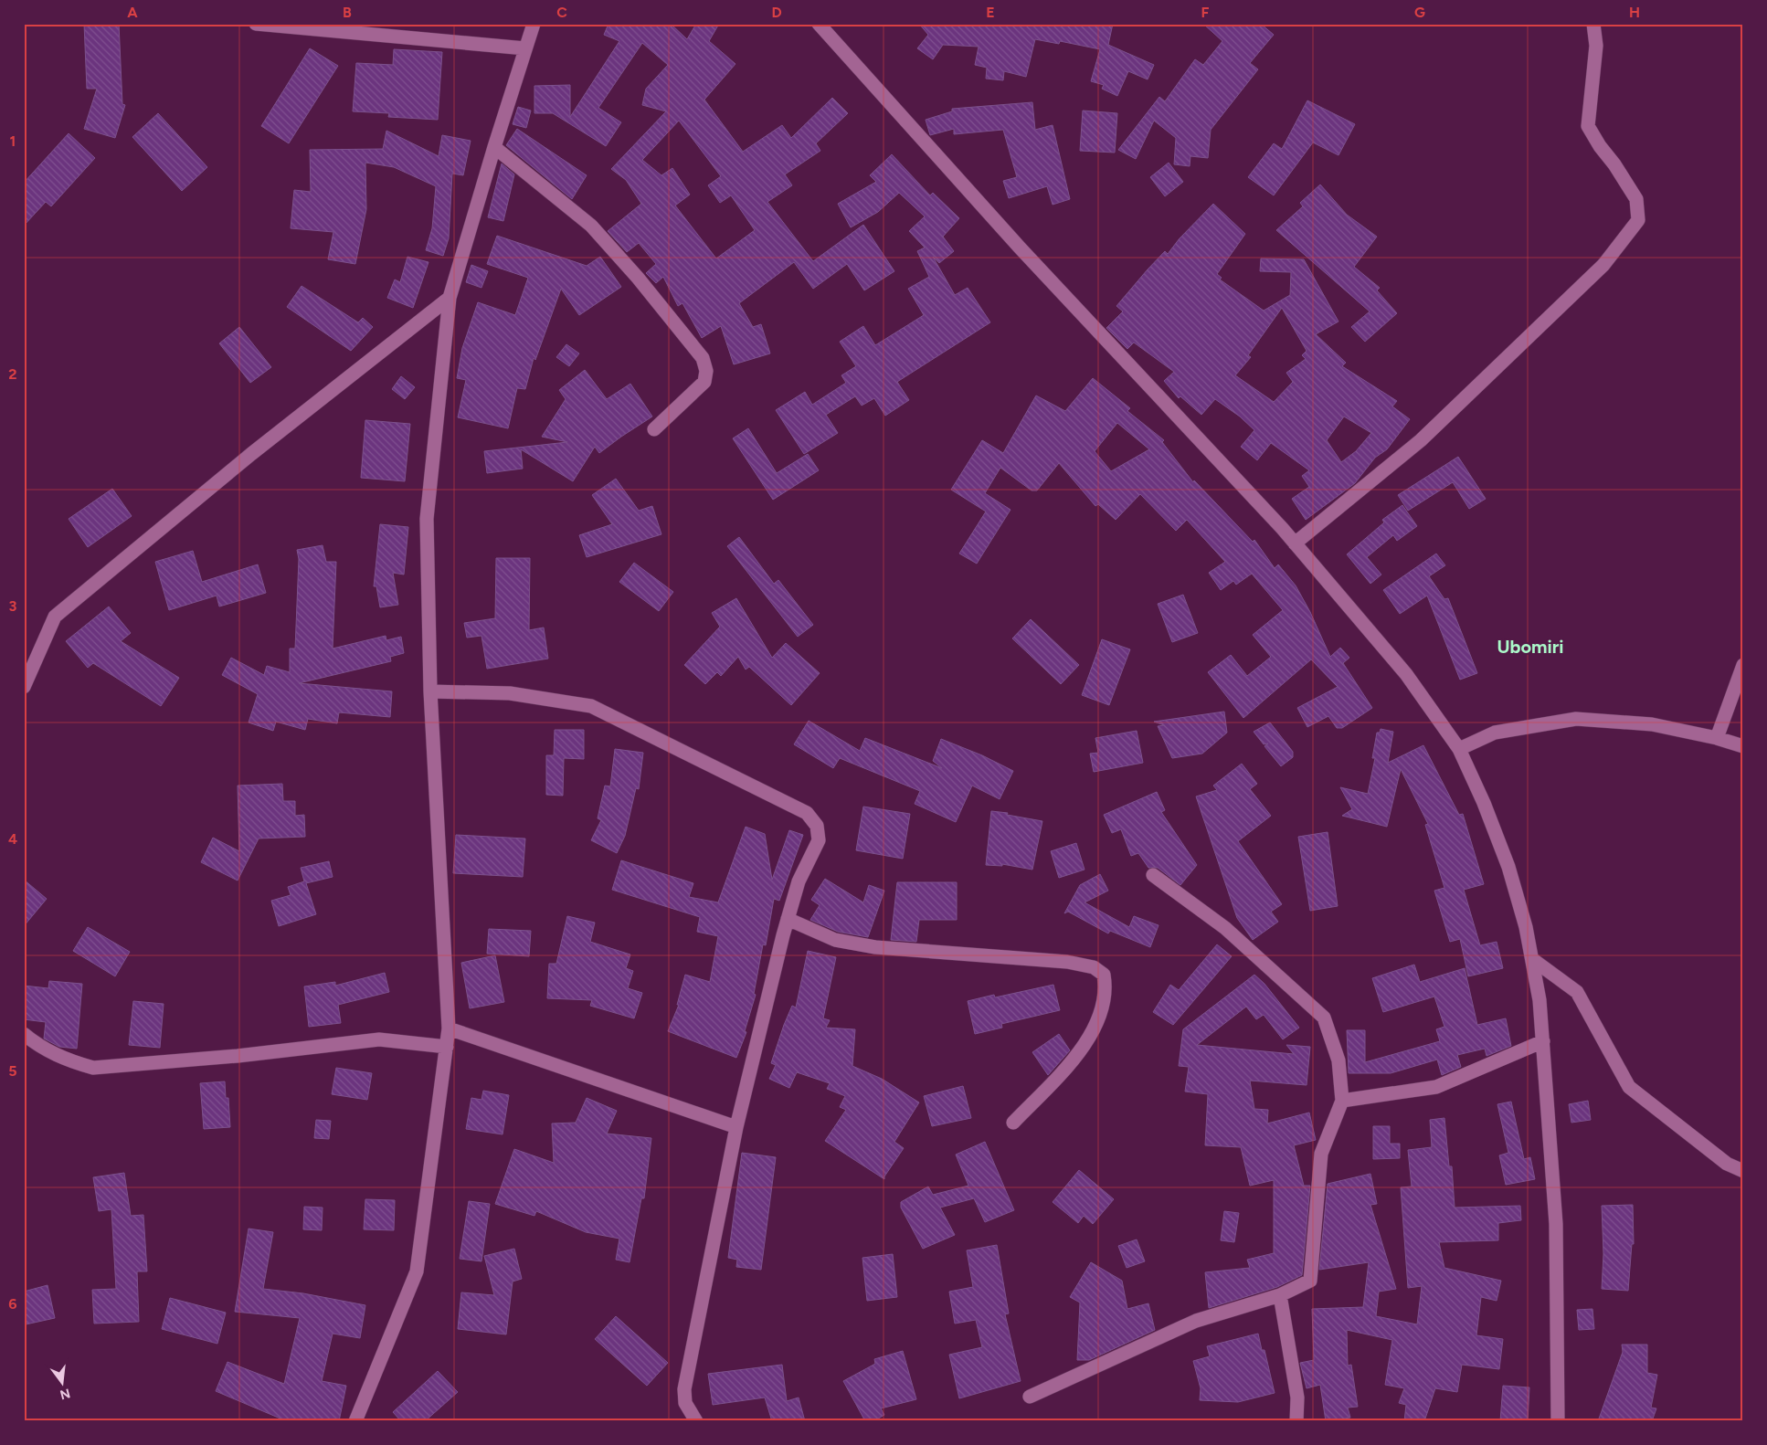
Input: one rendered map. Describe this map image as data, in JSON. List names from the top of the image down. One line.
{"districts":["Ubomiri"],"north":"bottom","grid":{"columns":["A","B","C","D","E","F","G","H"],"rows":["1","2","3","4","5","6"]}}
